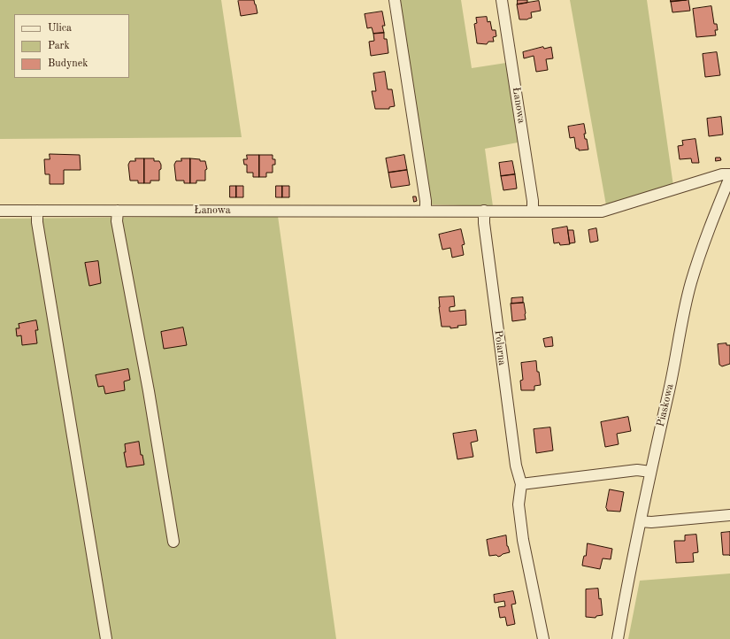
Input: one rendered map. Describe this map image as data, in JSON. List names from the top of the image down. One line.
{"streets":{"street":["Łanowa","Polarna","Piaskowa"]},"crossings":[["Łanowa","Polarna"],["Łanowa","Piaskowa"]],"legend":["Ulica","Park","Budynek"]}
